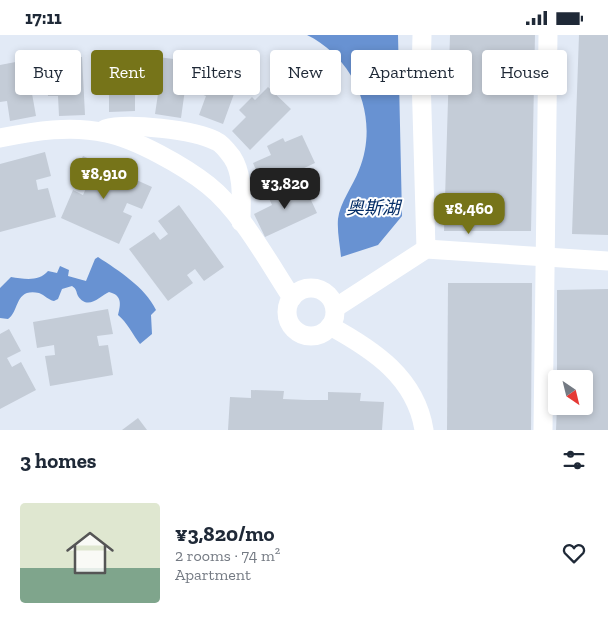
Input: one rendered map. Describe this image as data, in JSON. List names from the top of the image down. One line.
{"water":["奥斯湖"],"north":"bottom right","page":{"status":"17:11","chip":["Buy","Rent","Filters","New","Apartment","House"],"price":["¥8,910","¥3,820","¥8,460"],"heading":"3 homes","list":[{"name":"¥3,820/mo","note":"2 rooms · 74 m² · Apartment"}]}}
